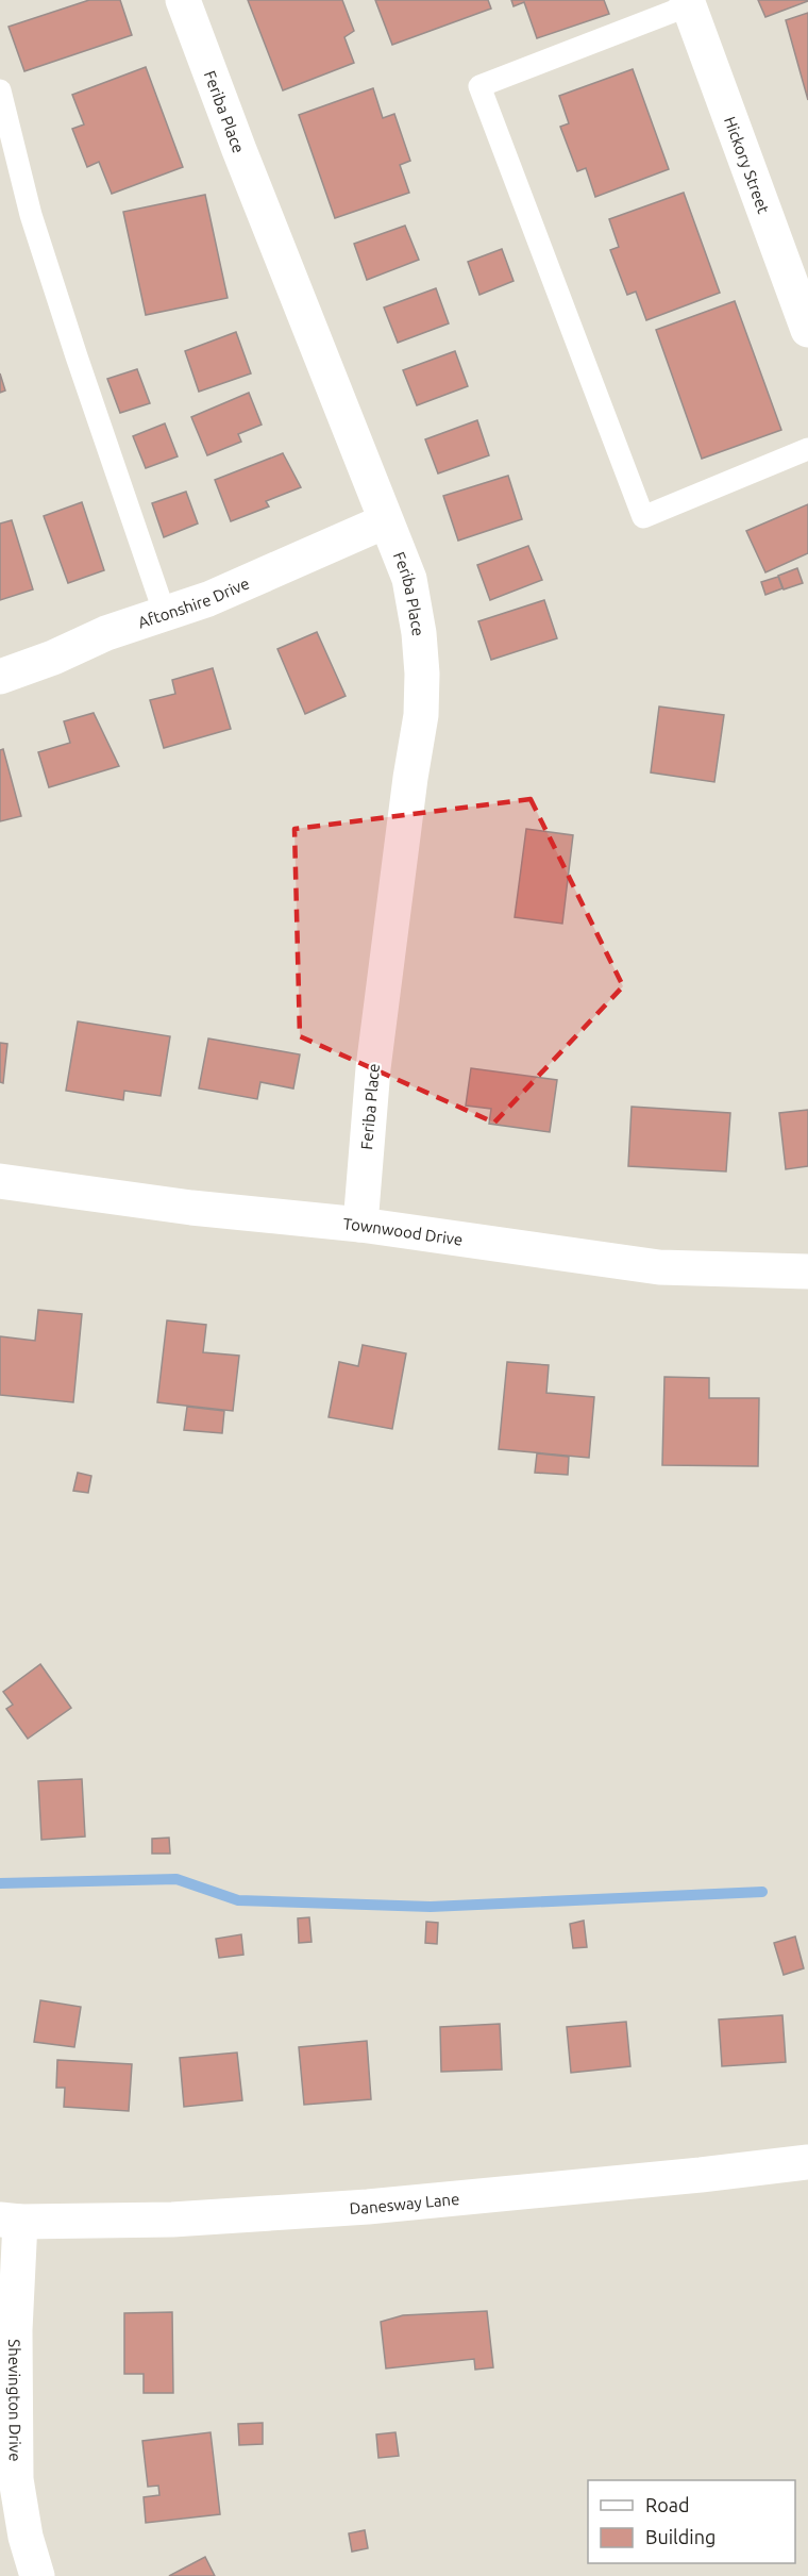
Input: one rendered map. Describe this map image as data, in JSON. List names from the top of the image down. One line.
{"streets":{"street":["Feriba Place","Hickory Street","Aftonshire Drive","Townwood Drive","Danesway Lane","Shevington Drive"]},"crossings":[["Feriba Place","Aftonshire Drive"],["Feriba Place","Townwood Drive"],["Danesway Lane","Shevington Drive"]],"legend":["Road","Building"]}
